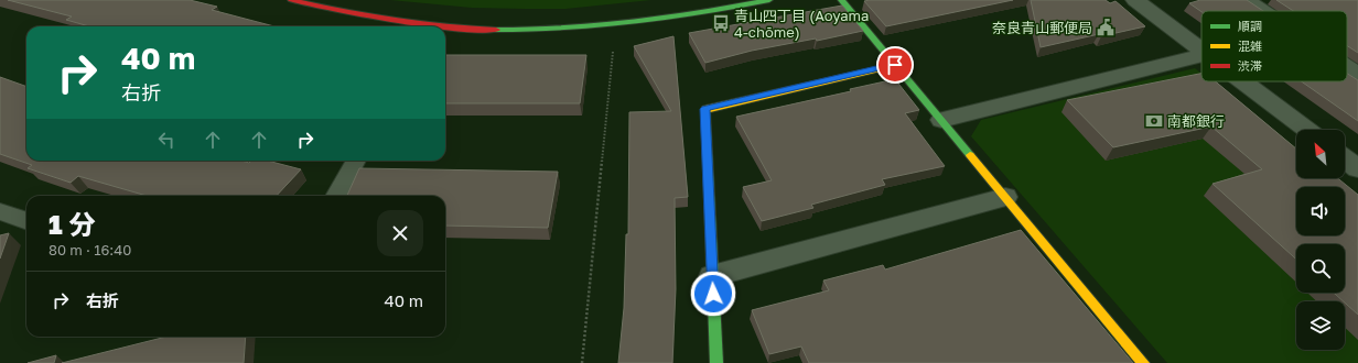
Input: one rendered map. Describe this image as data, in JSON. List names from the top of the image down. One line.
{"places":{"bus stop":["青山四丁目 (Aoyama 4-chōme)"],"public building":["奈良青山郵便局"],"bank":["南都銀行"]},"legend":["順調","混雑","渋滞"],"north":"top left","page":{"turn":["40 m","右折"],"heading":["1 分","80 m · 16:40"],"list":[{"name":"右折","value":"40 m"}]}}
